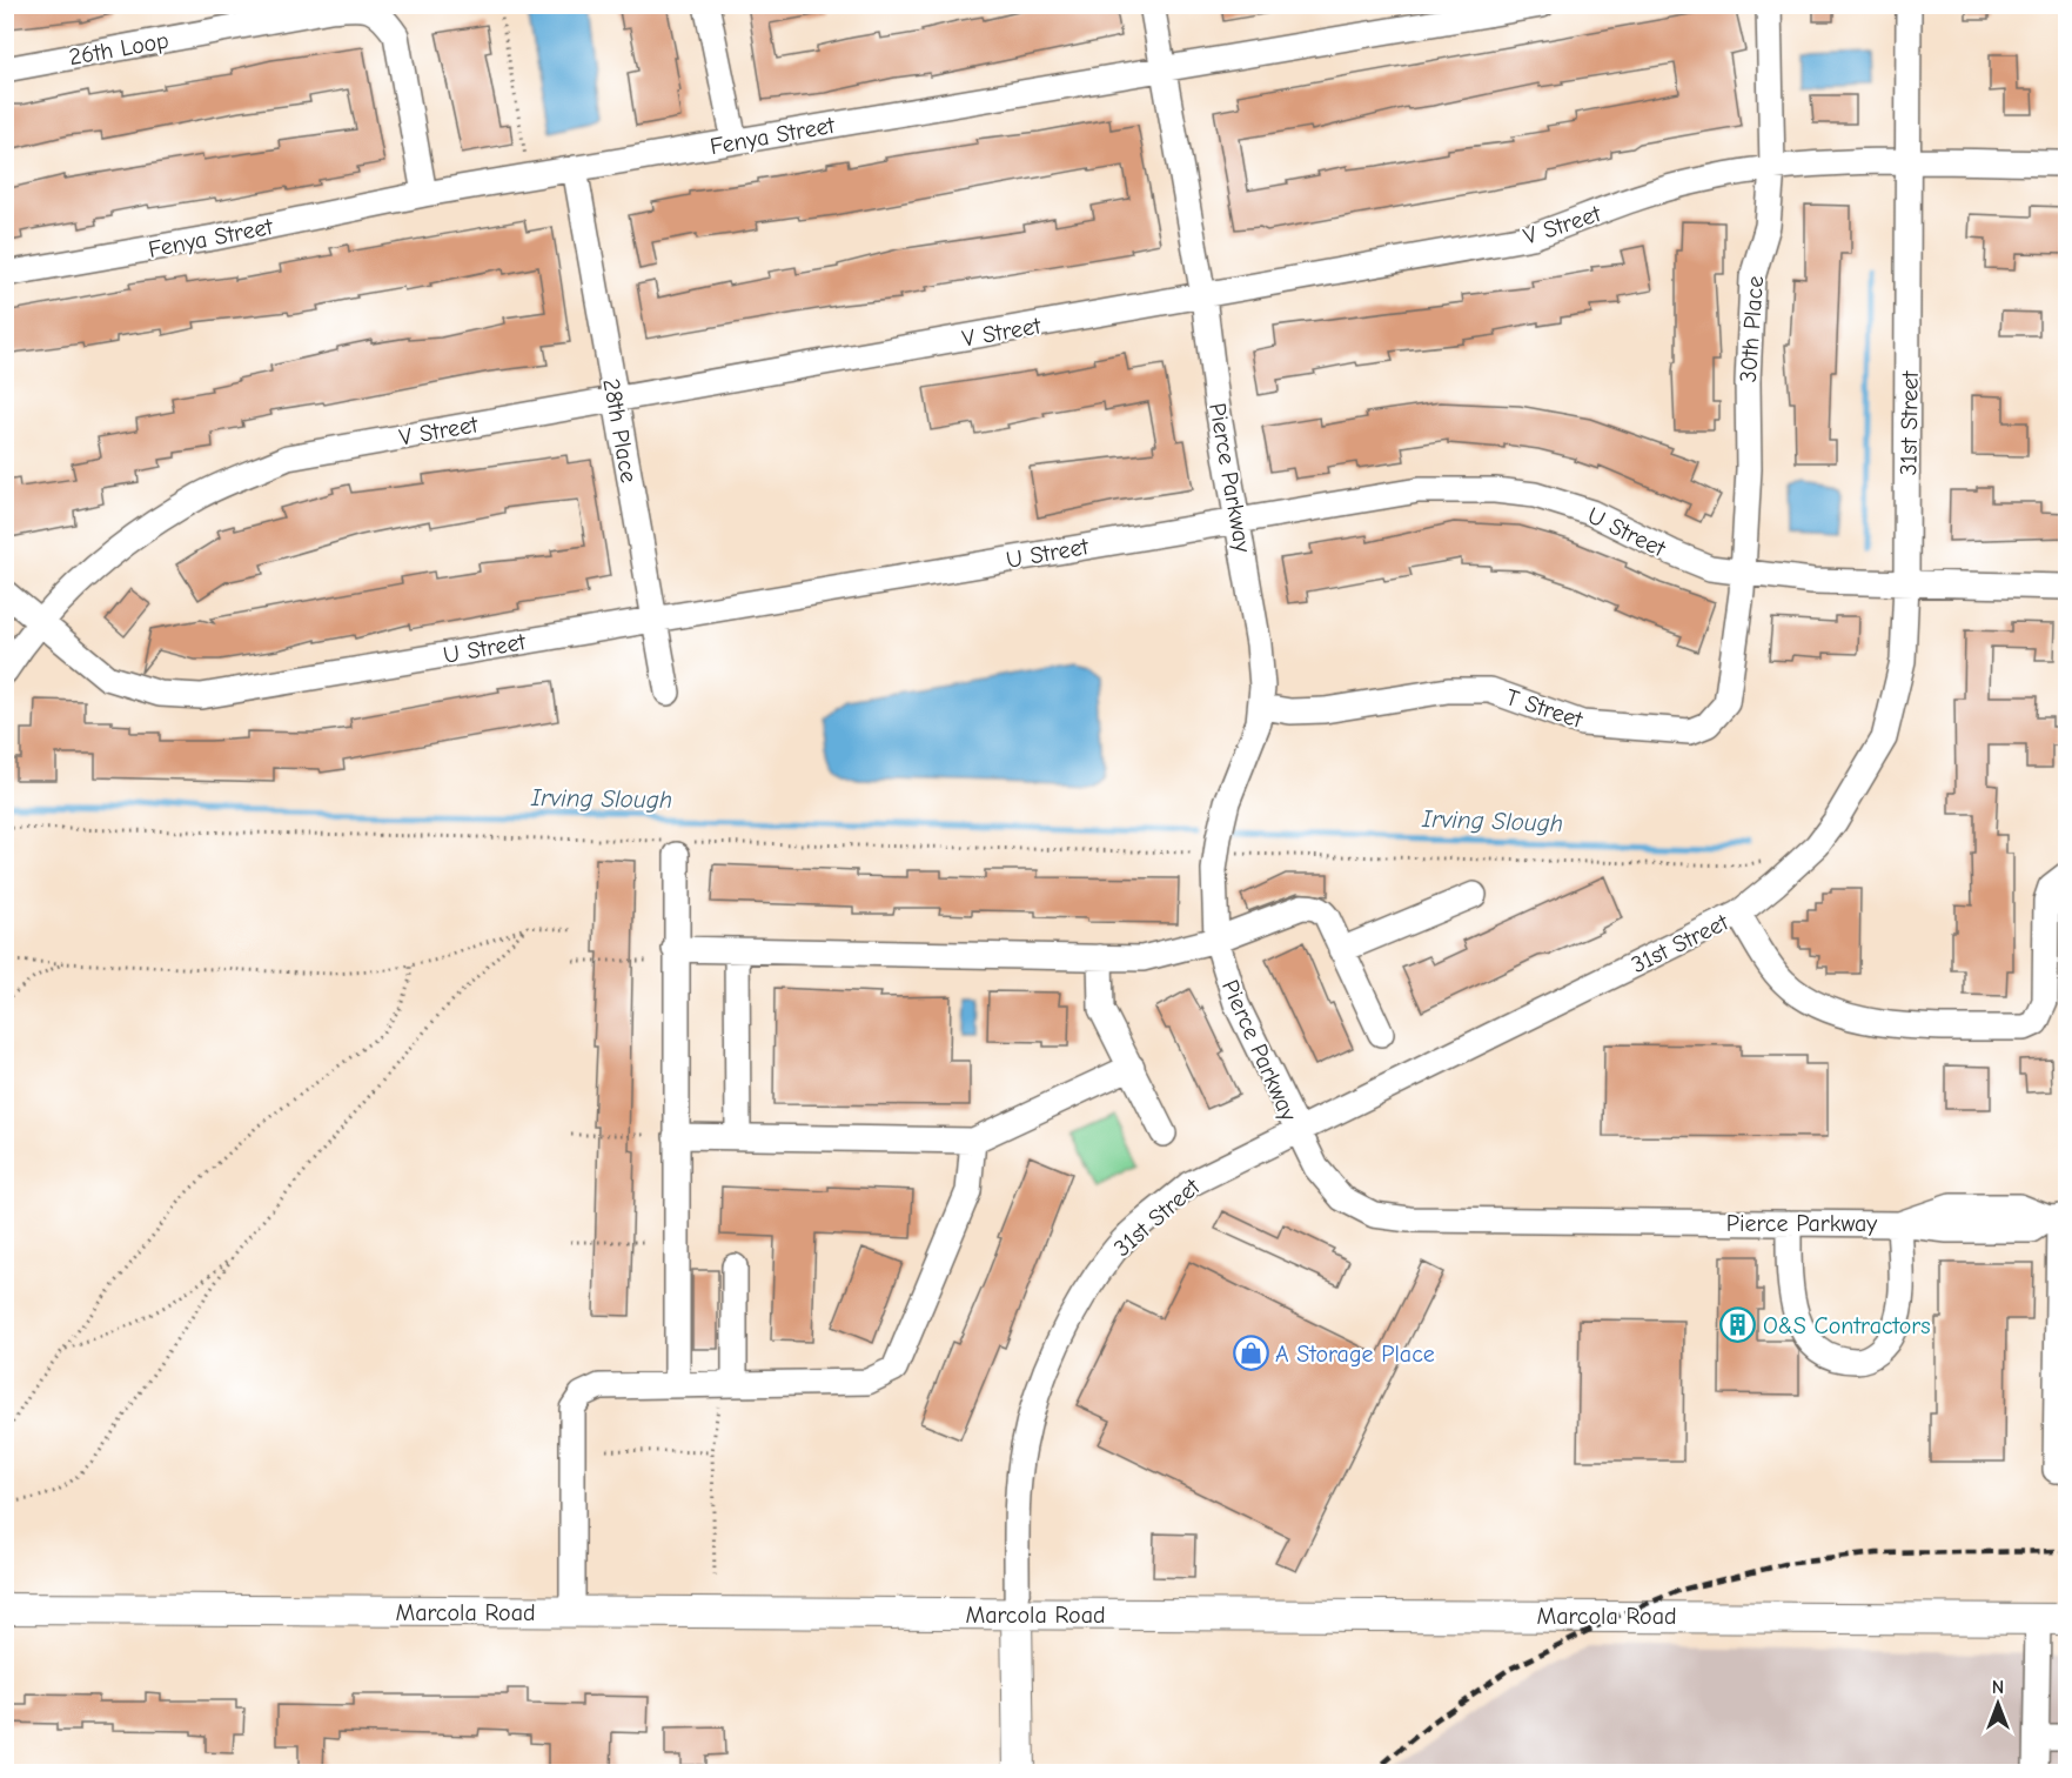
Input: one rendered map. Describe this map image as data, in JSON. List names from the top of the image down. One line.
{"streets":{"main road":["Marcola Road"],"street":["26th Loop","Fenya Street","V Street","30th Place","31st Street","28th Place","Pierce Parkway","U Street","T Street"]},"crossings":[["26th Loop","Fenya Street"],["Fenya Street","28th Place"],["Fenya Street","Pierce Parkway"],["V Street","30th Place"],["V Street","31st Street"],["V Street","28th Place"],["V Street","Pierce Parkway"],["V Street","U Street"],["30th Place","U Street"],["30th Place","T Street"],["31st Street","Pierce Parkway"],["31st Street","U Street"],["31st Street","Marcola Road"],["28th Place","U Street"],["Pierce Parkway","U Street"],["Pierce Parkway","T Street"],["U Street","T Street"]],"water":["Irving Slough"],"places":{"building":["O&S Contractors"],"shop":["A Storage Place"]},"north":"top"}
